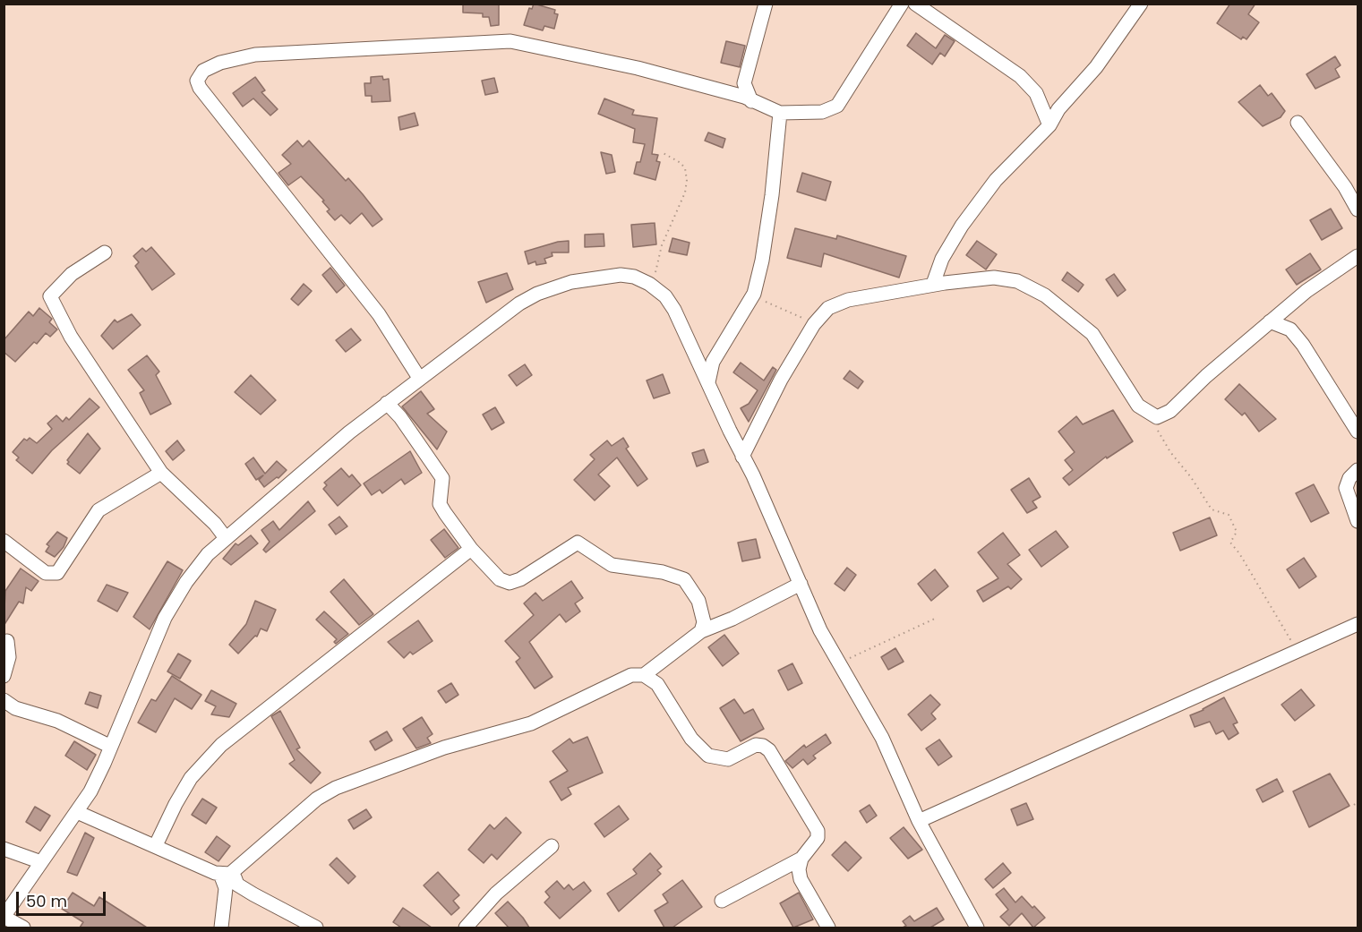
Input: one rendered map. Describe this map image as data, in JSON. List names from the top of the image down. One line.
{"scale_bar":"50 m"}
